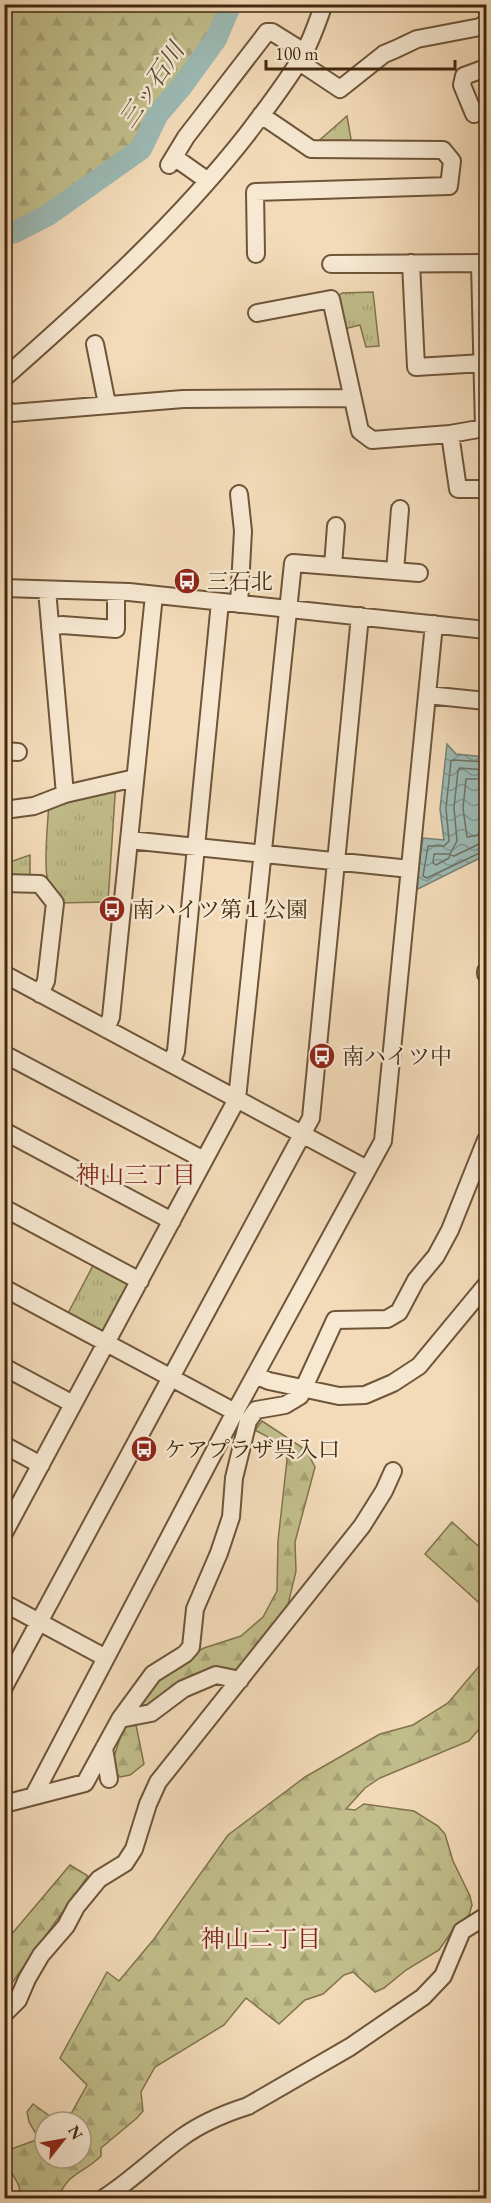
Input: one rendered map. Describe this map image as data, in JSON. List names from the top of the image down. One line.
{"districts":["神山三丁目","神山二丁目"],"water":["三ッ石川"],"places":{"bus stop":["三石北","南ハイツ第１公園","南ハイツ中","ケアプラザ呉入口"]},"scale_bar":"100 m","north":"top right"}
